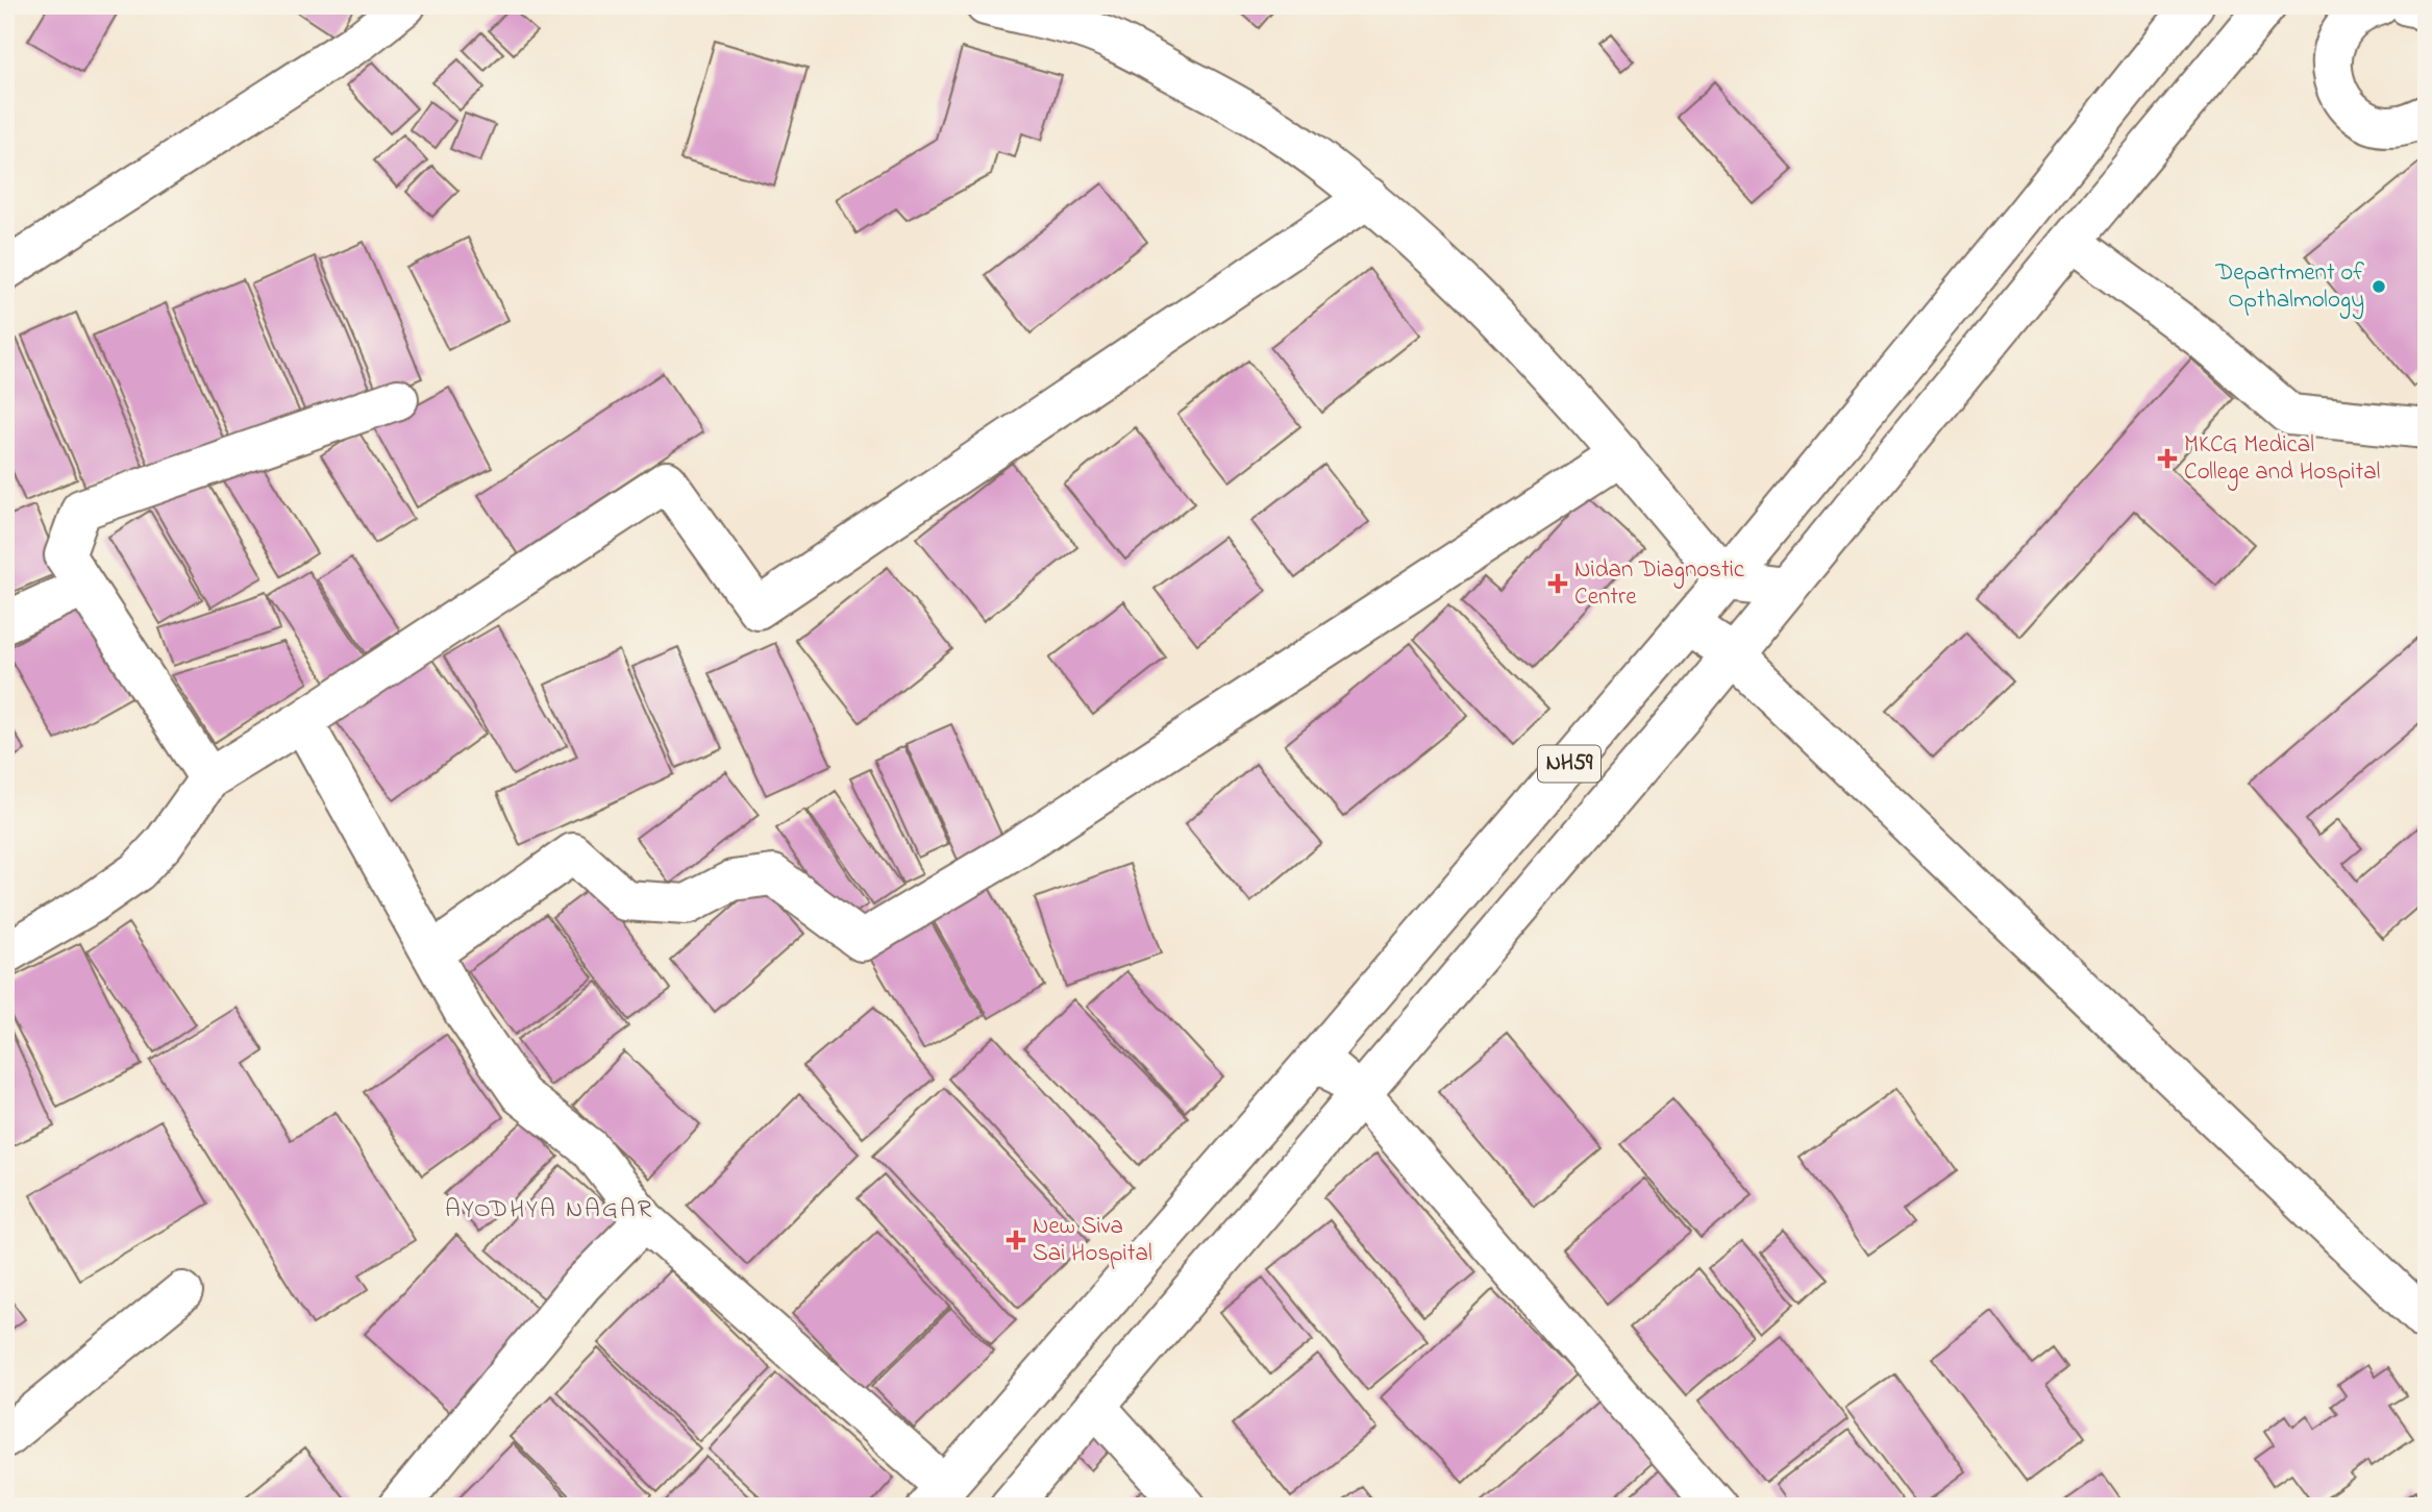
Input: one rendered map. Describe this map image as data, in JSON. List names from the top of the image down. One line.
{"streets":{"main road":["NH59"]},"districts":["AYODHYA NAGAR"],"places":{"other":["Department of Opthalmology"],"health":["MKCG Medical College and Hospital","Nidan Diagnostic Centre","New Siva Sai Hospital"]}}
